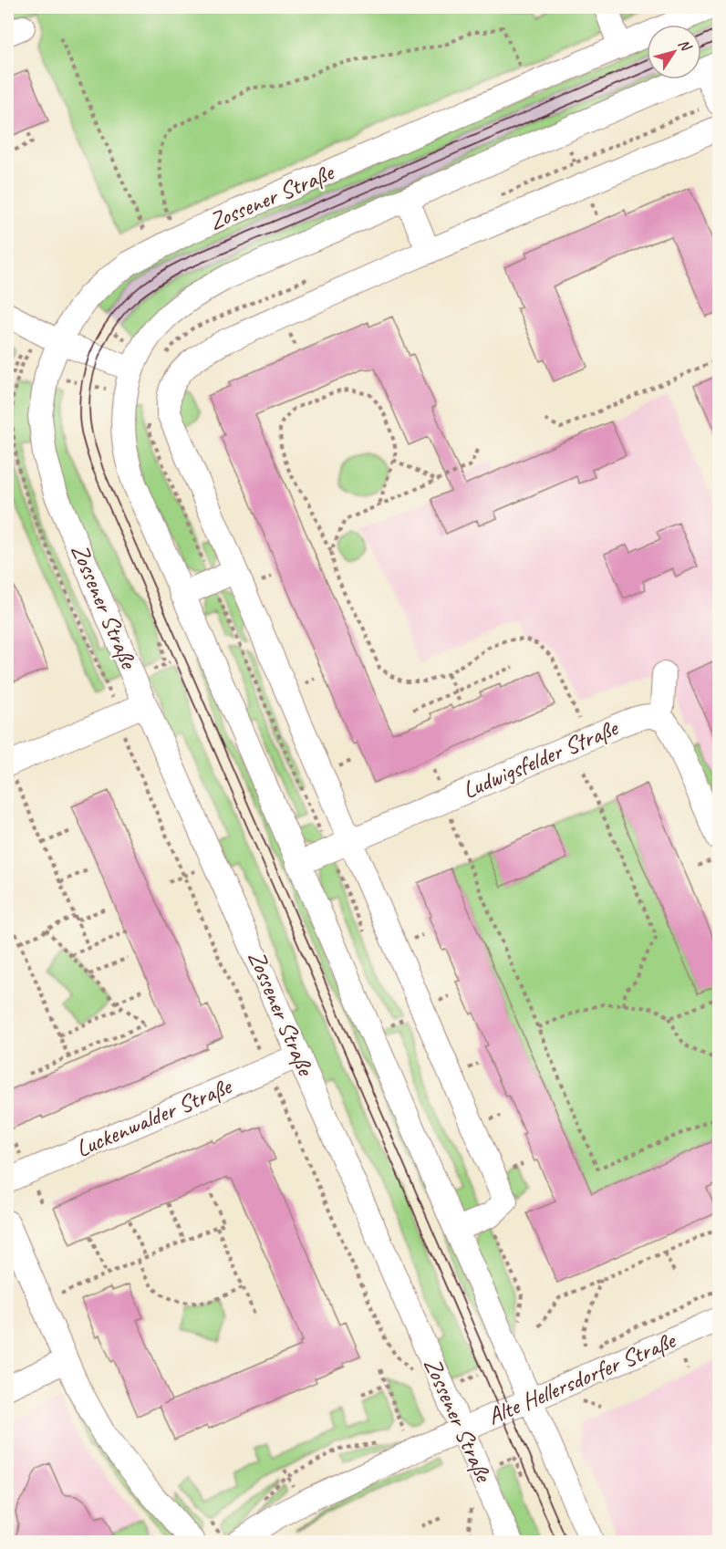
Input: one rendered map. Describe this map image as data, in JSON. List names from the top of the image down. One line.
{"streets":{"street":["Zossener Straße","Ludwigsfelder Straße","Luckenwalder Straße","Alte Hellersdorfer Straße"]},"crossings":[["Zossener Straße","Luckenwalder Straße"],["Zossener Straße","Alte Hellersdorfer Straße"]],"north":"top right"}
